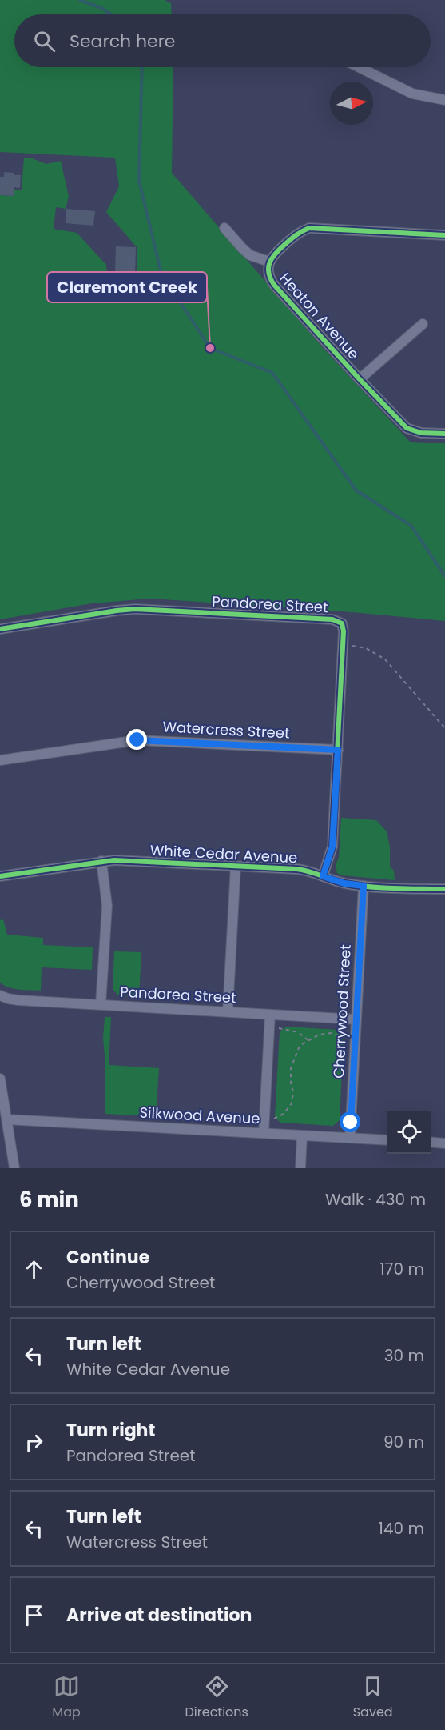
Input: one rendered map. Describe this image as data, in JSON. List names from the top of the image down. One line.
{"streets":{"street":["Heaton Avenue","Pandorea Street","Watercress Street","White Cedar Avenue","Cherrywood Street","Silkwood Avenue"]},"crossings":[["Pandorea Street","Watercress Street"],["Pandorea Street","White Cedar Avenue"],["Pandorea Street","Cherrywood Street"],["White Cedar Avenue","Cherrywood Street"],["Cherrywood Street","Silkwood Avenue"]],"places":["Claremont Creek"],"north":"right","page":{"search":"Search here","heading":["6 min","Walk · 430 m"],"list":[["Continue","Cherrywood Street","170 m"],["Turn left","White Cedar Avenue","30 m"],["Turn right","Pandorea Street","90 m"],["Turn left","Watercress Street","140 m"],"Arrive at destination"],"nav":["Map","Directions","Saved"]}}
